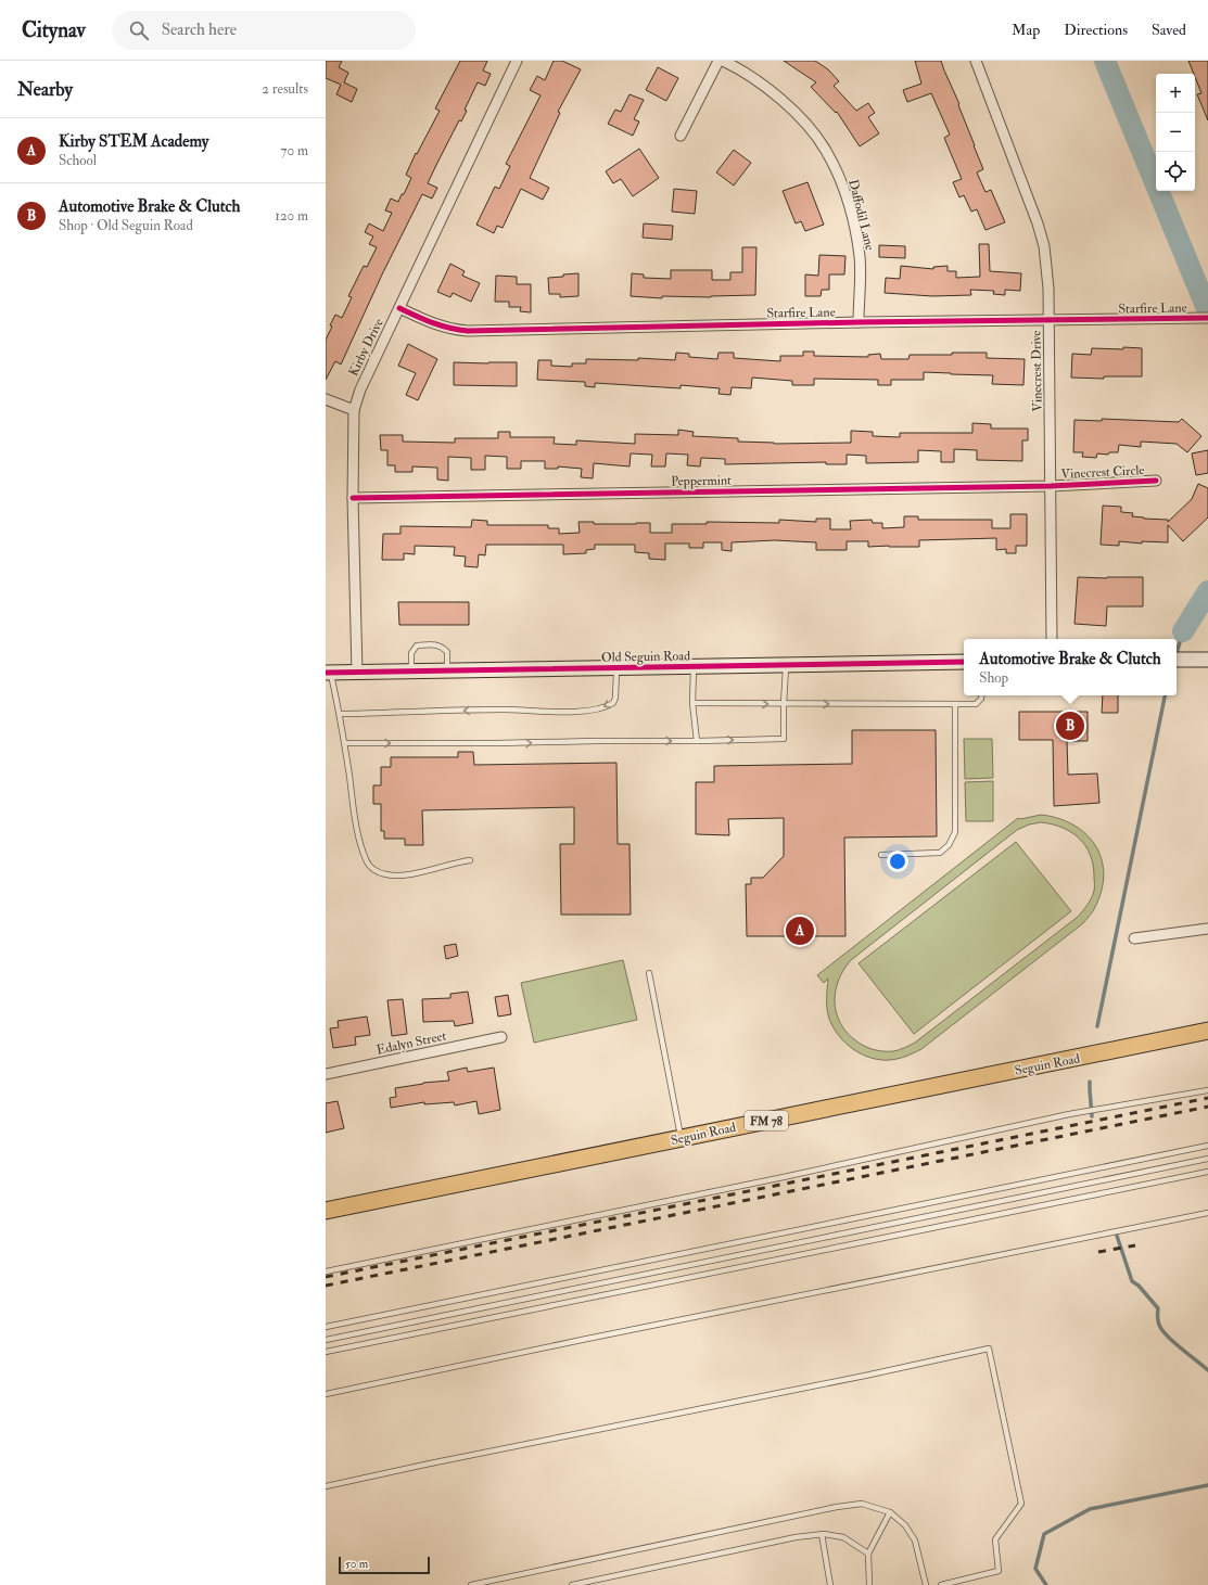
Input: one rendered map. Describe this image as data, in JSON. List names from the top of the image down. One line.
{"streets":{"main road":["Seguin Road","FM 78"],"street":["Daffodil Lane","Starfire Lane","Kirby Drive","Vinecrest Drive","Vinecrest Circle","Peppermint","Old Seguin Road","Edalyn Street"]},"crossings":[["Daffodil Lane","Starfire Lane"],["Starfire Lane","Kirby Drive"],["Starfire Lane","Vinecrest Drive"],["Kirby Drive","Peppermint"],["Kirby Drive","Old Seguin Road"],["Vinecrest Drive","Vinecrest Circle"],["Vinecrest Drive","Peppermint"],["Vinecrest Circle","Peppermint"]],"scale_bar":"50 m","page":{"header":"Citynav","search":"Search here","nav":["Map","Directions","Saved"],"heading":["Nearby","2 results"],"map_buttons":["+","−"],"list":[{"mark":"A","name":"Kirby STEM Academy","note":"School","value":"70 m"},{"mark":"B","name":"Automotive Brake & Clutch","note":"Shop · Old Seguin Road","value":"120 m"}],"popup":["Automotive Brake & Clutch","Shop"],"pins":["B","A"],"scale":"50 m"}}
